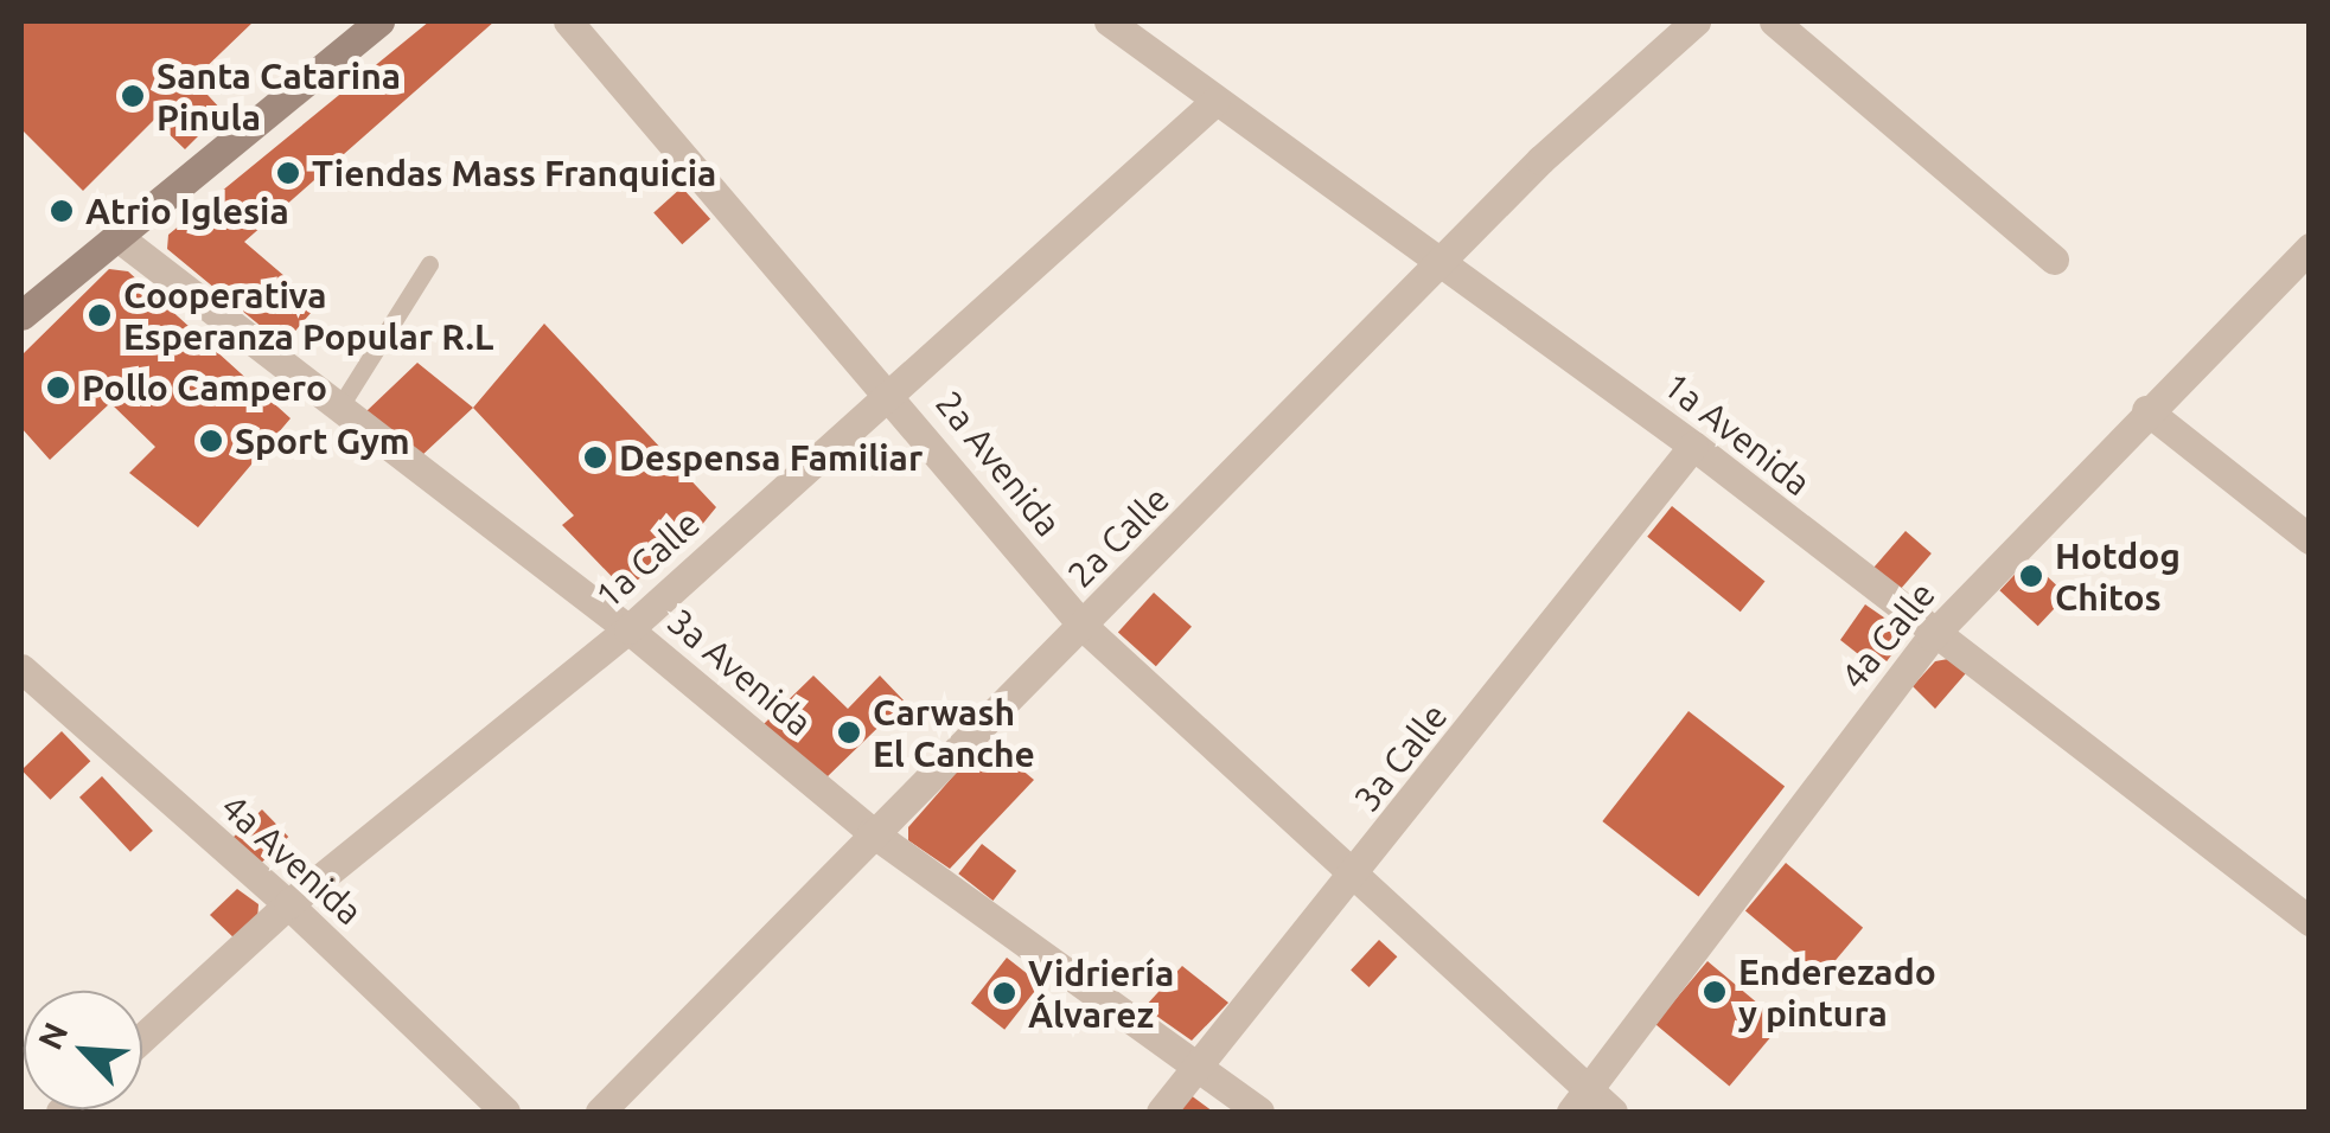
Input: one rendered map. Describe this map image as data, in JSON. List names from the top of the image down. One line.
{"streets":{"street":["1a Avenida","2a Avenida","2a Calle","1a Calle","4a Calle","3a Avenida","3a Calle","4a Avenida"]},"crossings":[["1a Avenida","2a Calle"],["1a Avenida","1a Calle"],["1a Avenida","4a Calle"],["1a Avenida","3a Calle"],["2a Avenida","2a Calle"],["2a Avenida","1a Calle"],["2a Avenida","4a Calle"],["2a Avenida","3a Calle"],["2a Calle","3a Avenida"],["1a Calle","3a Avenida"],["1a Calle","4a Avenida"],["3a Avenida","3a Calle"]],"places":["Santa Catarina Pinula","Tiendas Mass Franquicia","Atrio Iglesia","Cooperativa Esperanza Popular R.L","Pollo Campero","Sport Gym","Despensa Familiar","Hotdog Chitos","Carwash El Canche","Enderezado y pintura","Vidriería Álvarez"],"north":"top left"}
